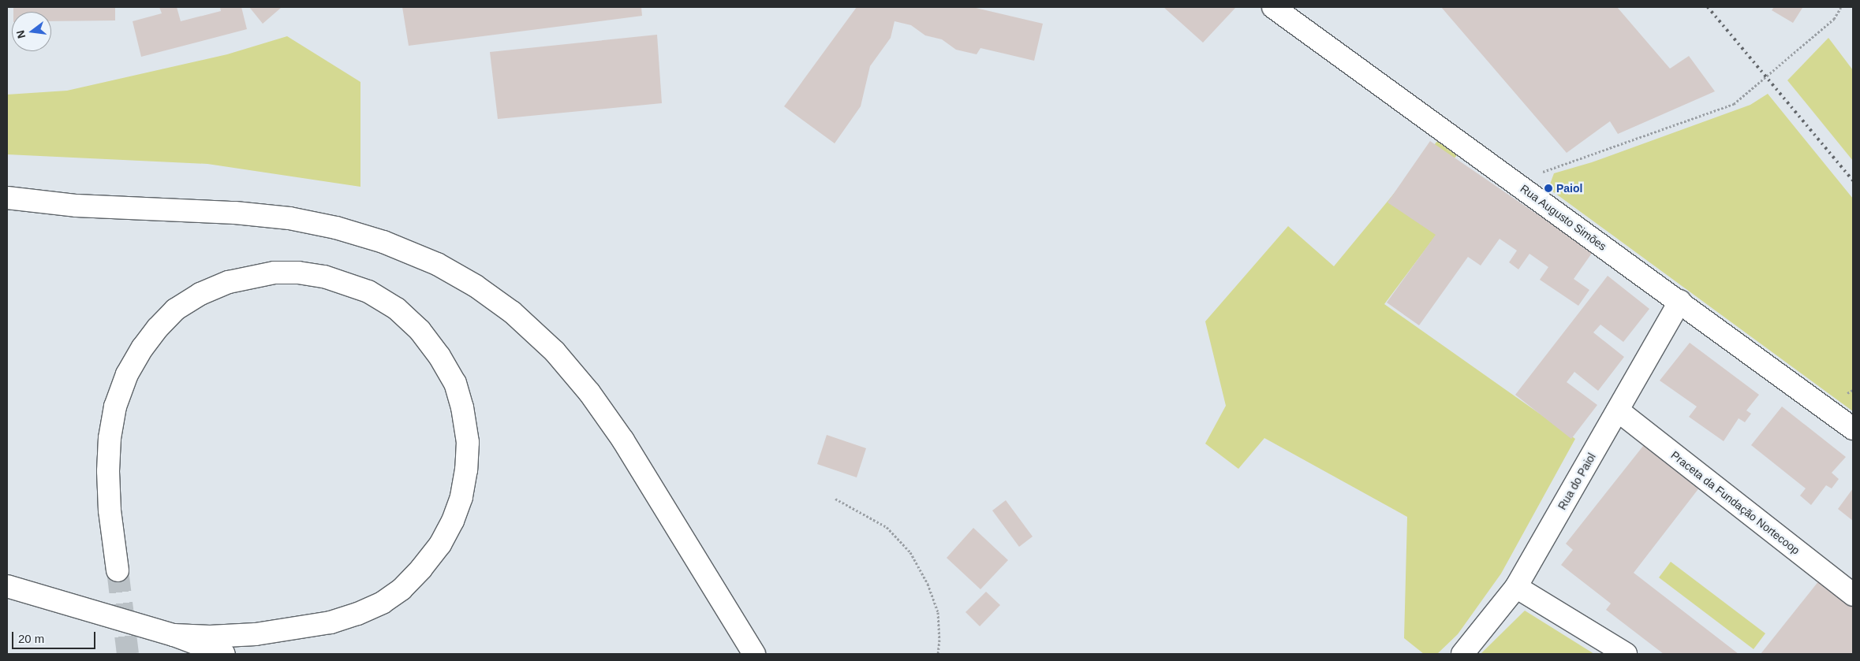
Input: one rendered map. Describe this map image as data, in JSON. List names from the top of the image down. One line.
{"streets":{"main road":["Rua Augusto Simões","Rua do Paiol","Praceta da Fundação Nortecoop"]},"crossings":[["Rua Augusto Simões","Rua do Paiol"],["Rua do Paiol","Praceta da Fundação Nortecoop"]],"places":["Paiol"],"scale_bar":"20 m","north":"left"}
